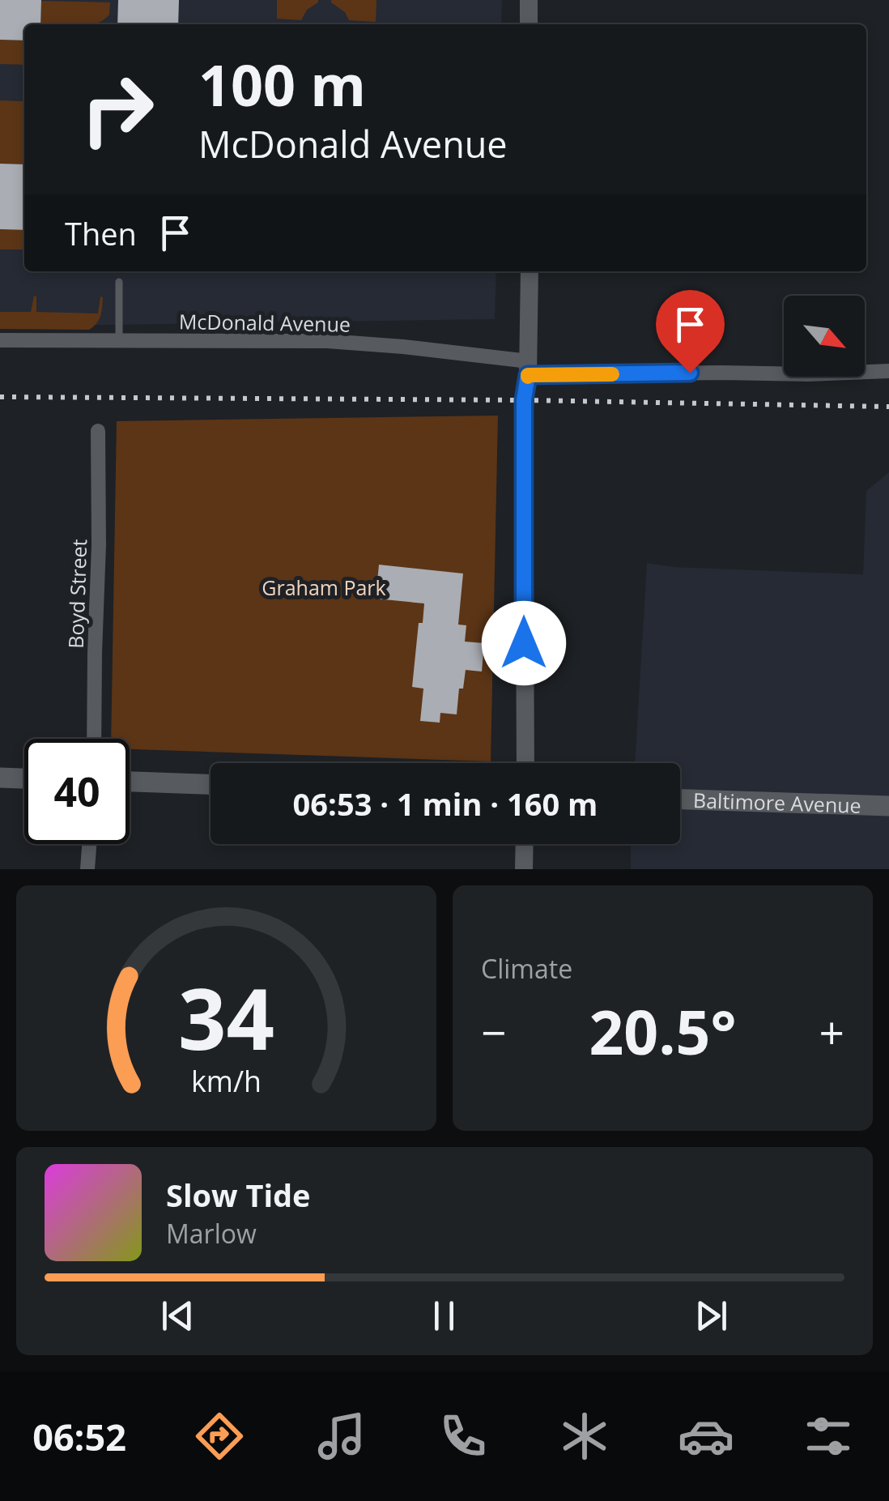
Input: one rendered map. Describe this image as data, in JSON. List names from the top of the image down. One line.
{"streets":{"main road":["Baltimore Avenue"],"street":["McDonald Avenue","Boyd Street"]},"parks":["Graham Park"],"north":"bottom right","page":{"turn":["100 m","McDonald Avenue"],"then":"Then","limit":"40","trip":"06:53 · 1 min · 160 m","tile":"Climate","heat":["−","20.5°","+"],"song":["Slow Tide","Marlow"],"tabs":"06:52","gauge":["34","km/h"]}}
